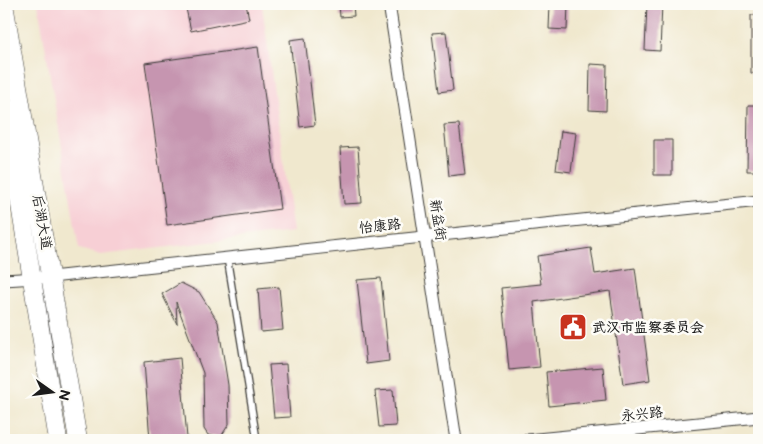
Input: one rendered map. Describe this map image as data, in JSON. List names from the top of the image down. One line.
{"streets":{"main road":["后湖大道"],"street":["新益街","怡康路","永兴路"]},"crossings":[["新益街","怡康路"],["后湖大道","怡康路"]],"places":{"public building":["武汉市监察委员会"]},"north":"right"}
